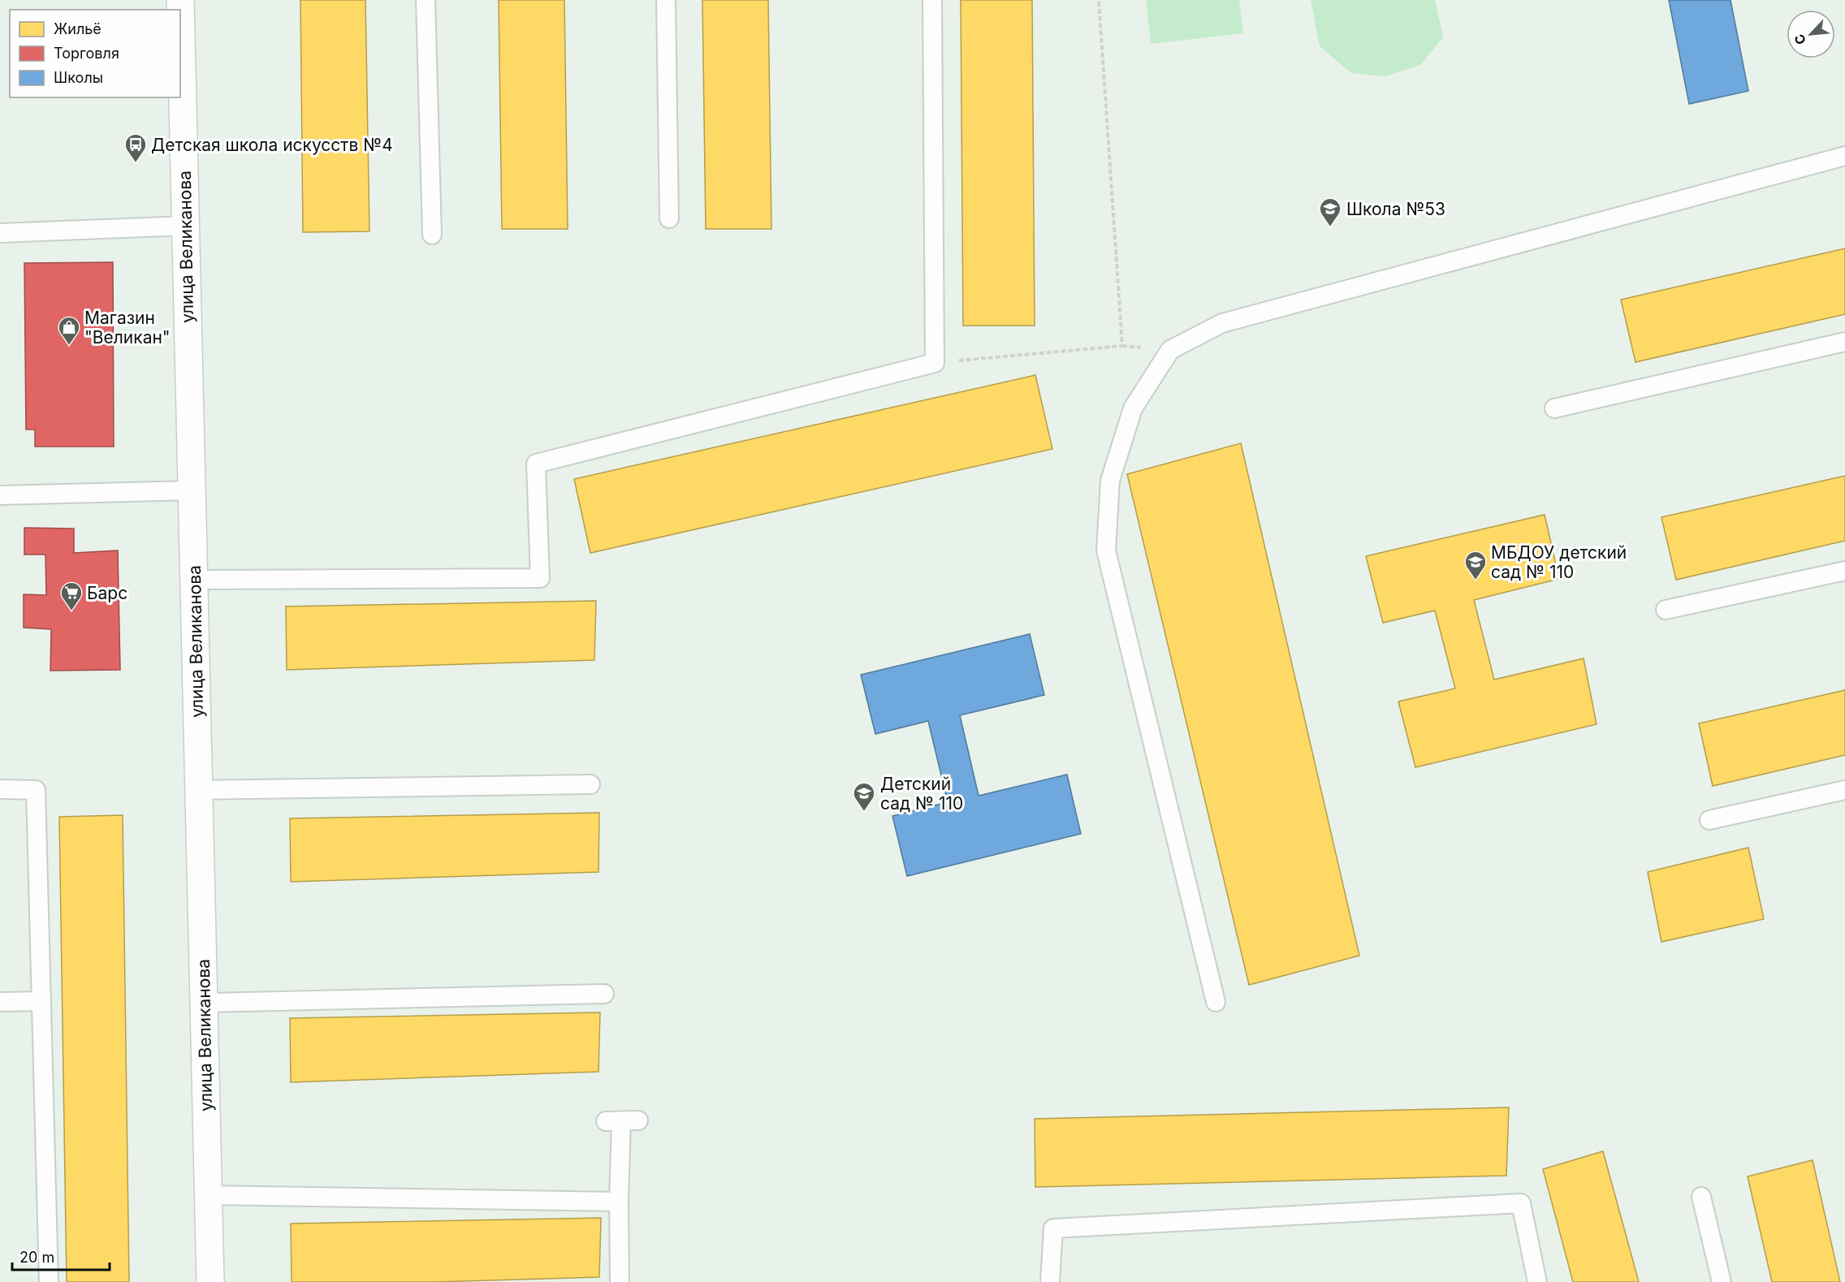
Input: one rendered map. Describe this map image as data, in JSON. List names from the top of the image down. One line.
{"streets":{"street":["улица Великанова"]},"places":{"bus stop":["Детская школа искусств №4"],"school or university":["Школа №53","МБДОУ детский сад № 110","Детский сад № 110"],"shop":["Магазин \"Великан\""],"supermarket":["Барс"]},"legend":["Жильё","Торговля","Школы"],"scale_bar":"20 m","north":"bottom left"}
